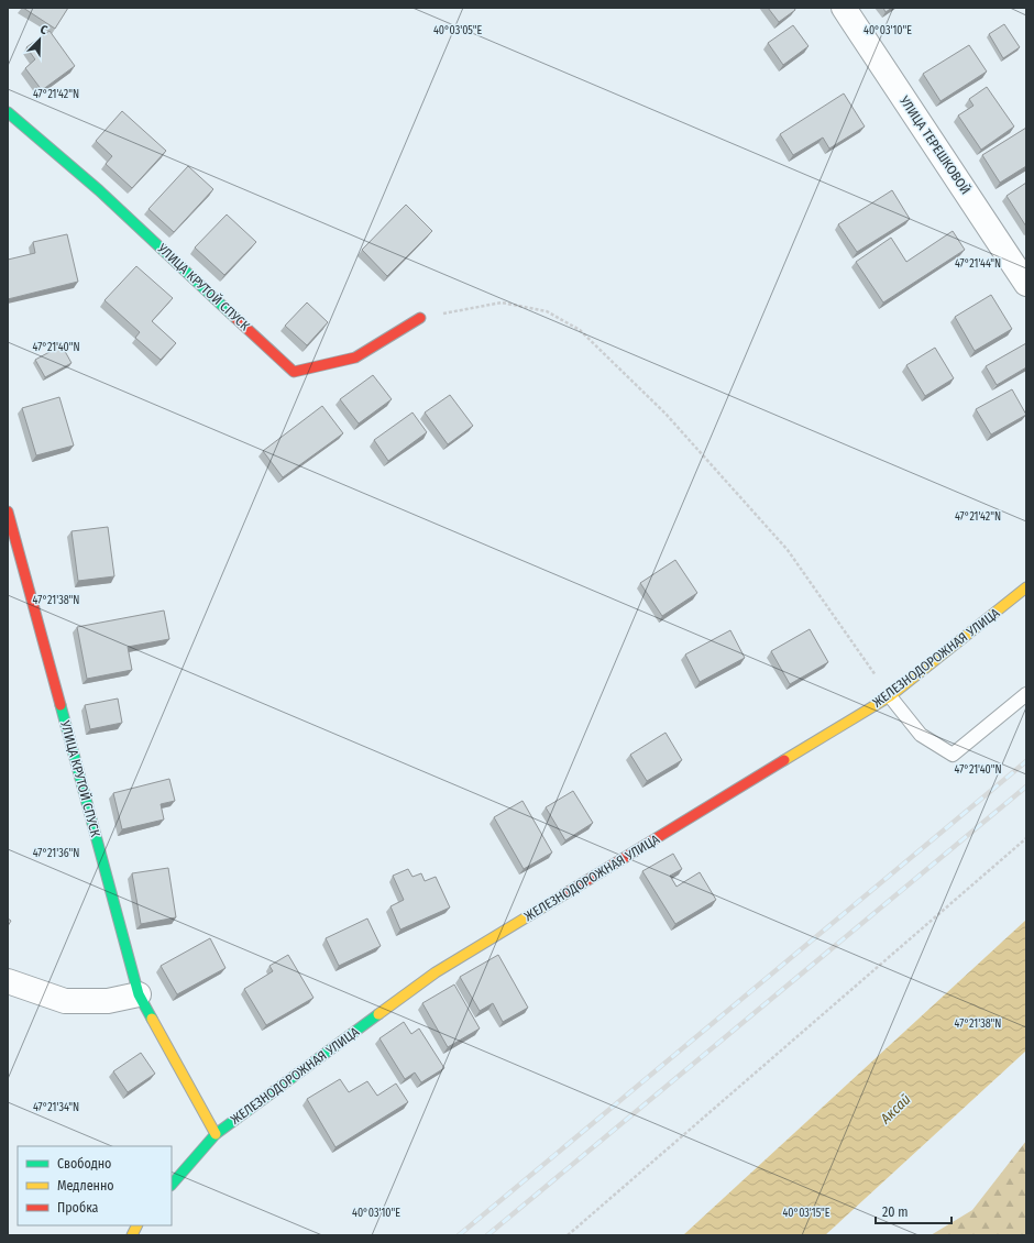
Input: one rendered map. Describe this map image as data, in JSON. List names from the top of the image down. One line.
{"streets":{"street":["УЛИЦА ТЕРЕШКОВОЙ","УЛИЦА КРУТОЙ СПУСК","ЖЕЛЕЗНОДОРОЖНАЯ УЛИЦА"]},"crossings":[["УЛИЦА КРУТОЙ СПУСК","ЖЕЛЕЗНОДОРОЖНАЯ УЛИЦА"]],"water":["Аксай"],"legend":["Свободно","Медленно","Пробка"],"scale_bar":"20 m","north":"top right","coordinates":["40°03'05\"E","40°03'10\"E","47°21'42\"N","47°21'44\"N","47°21'40\"N","47°21'38\"N","47°21'36\"N","47°21'34\"N","40°03'15\"E"]}
